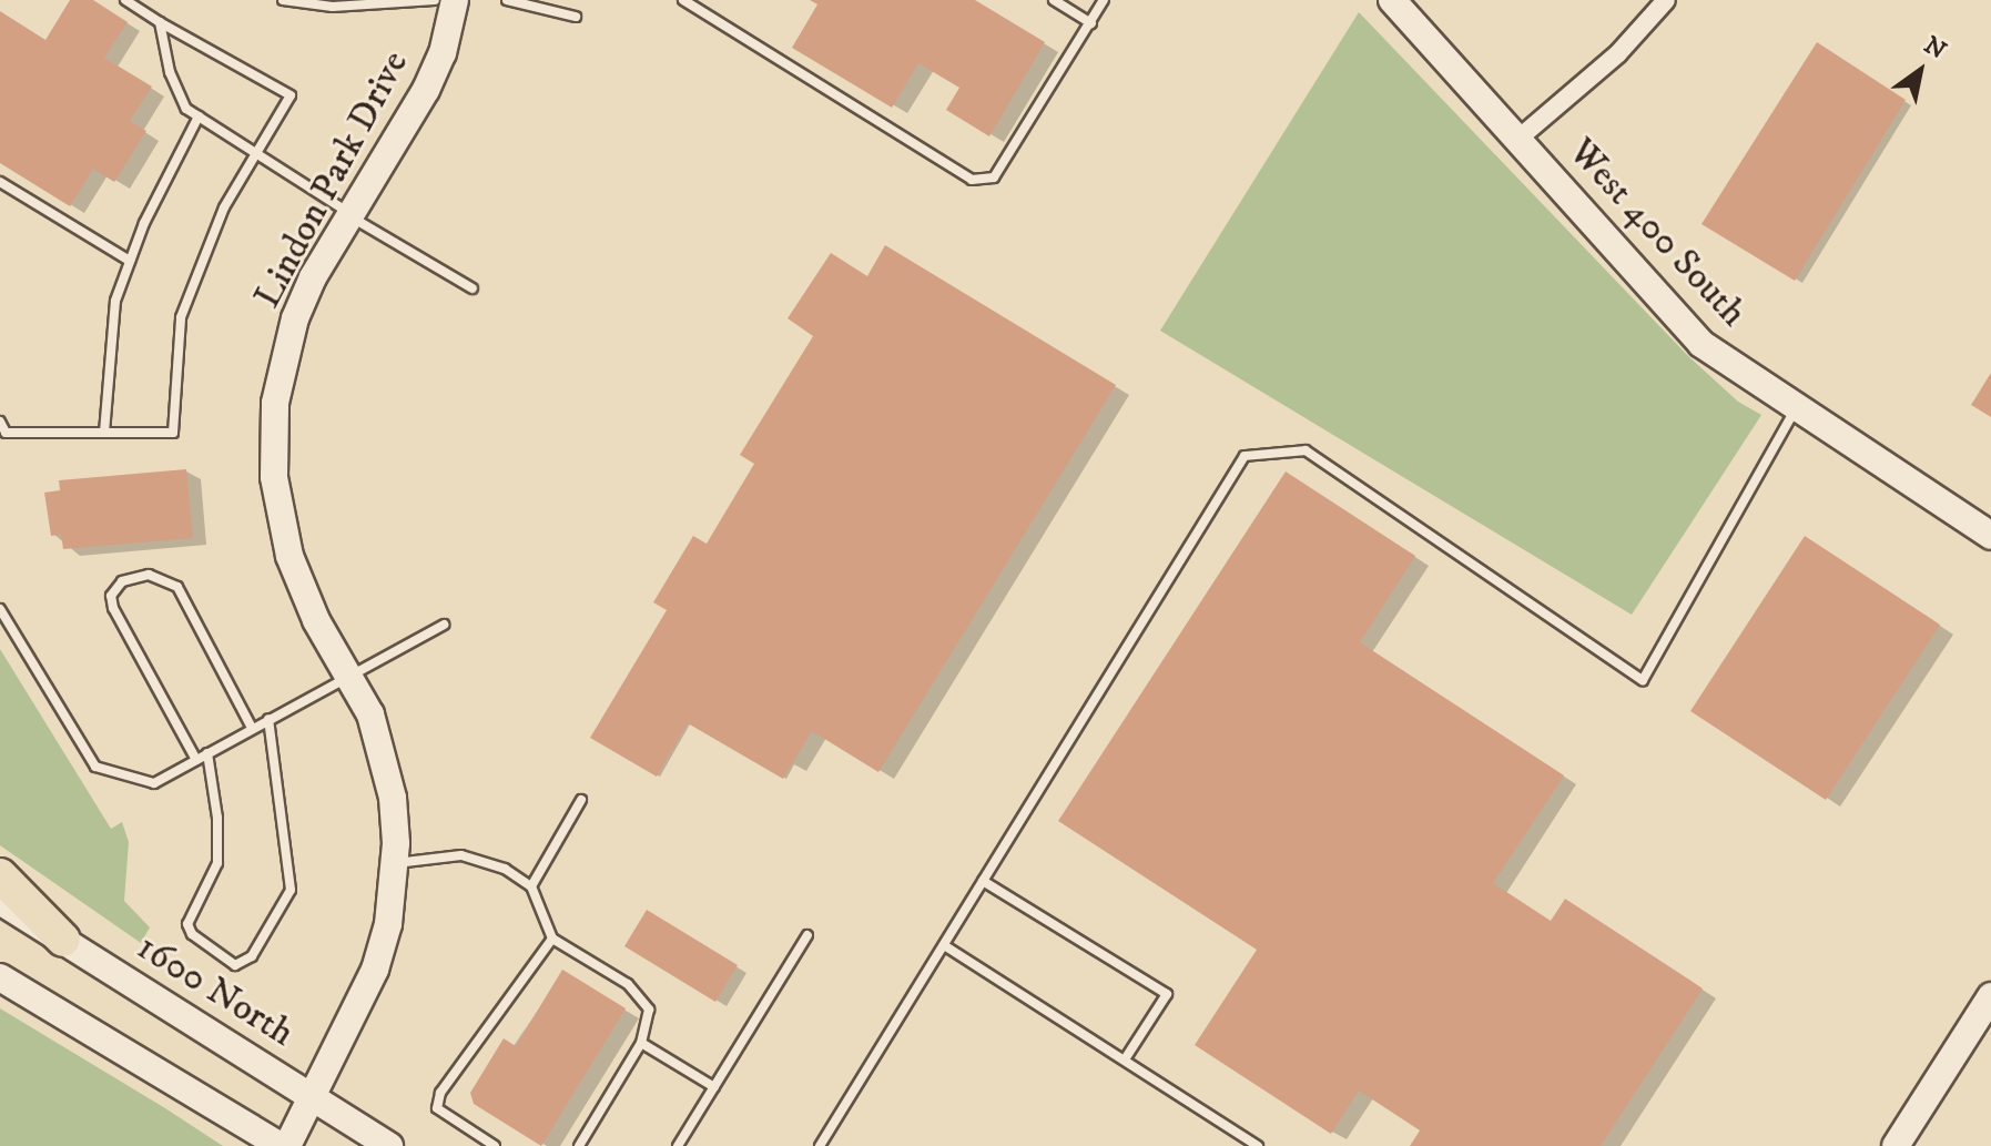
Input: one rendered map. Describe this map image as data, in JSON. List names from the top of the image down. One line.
{"streets":{"street":["Lindon Park Drive","West 400 South","1600 North"]},"crossings":[["Lindon Park Drive","1600 North"]],"north":"top right"}
